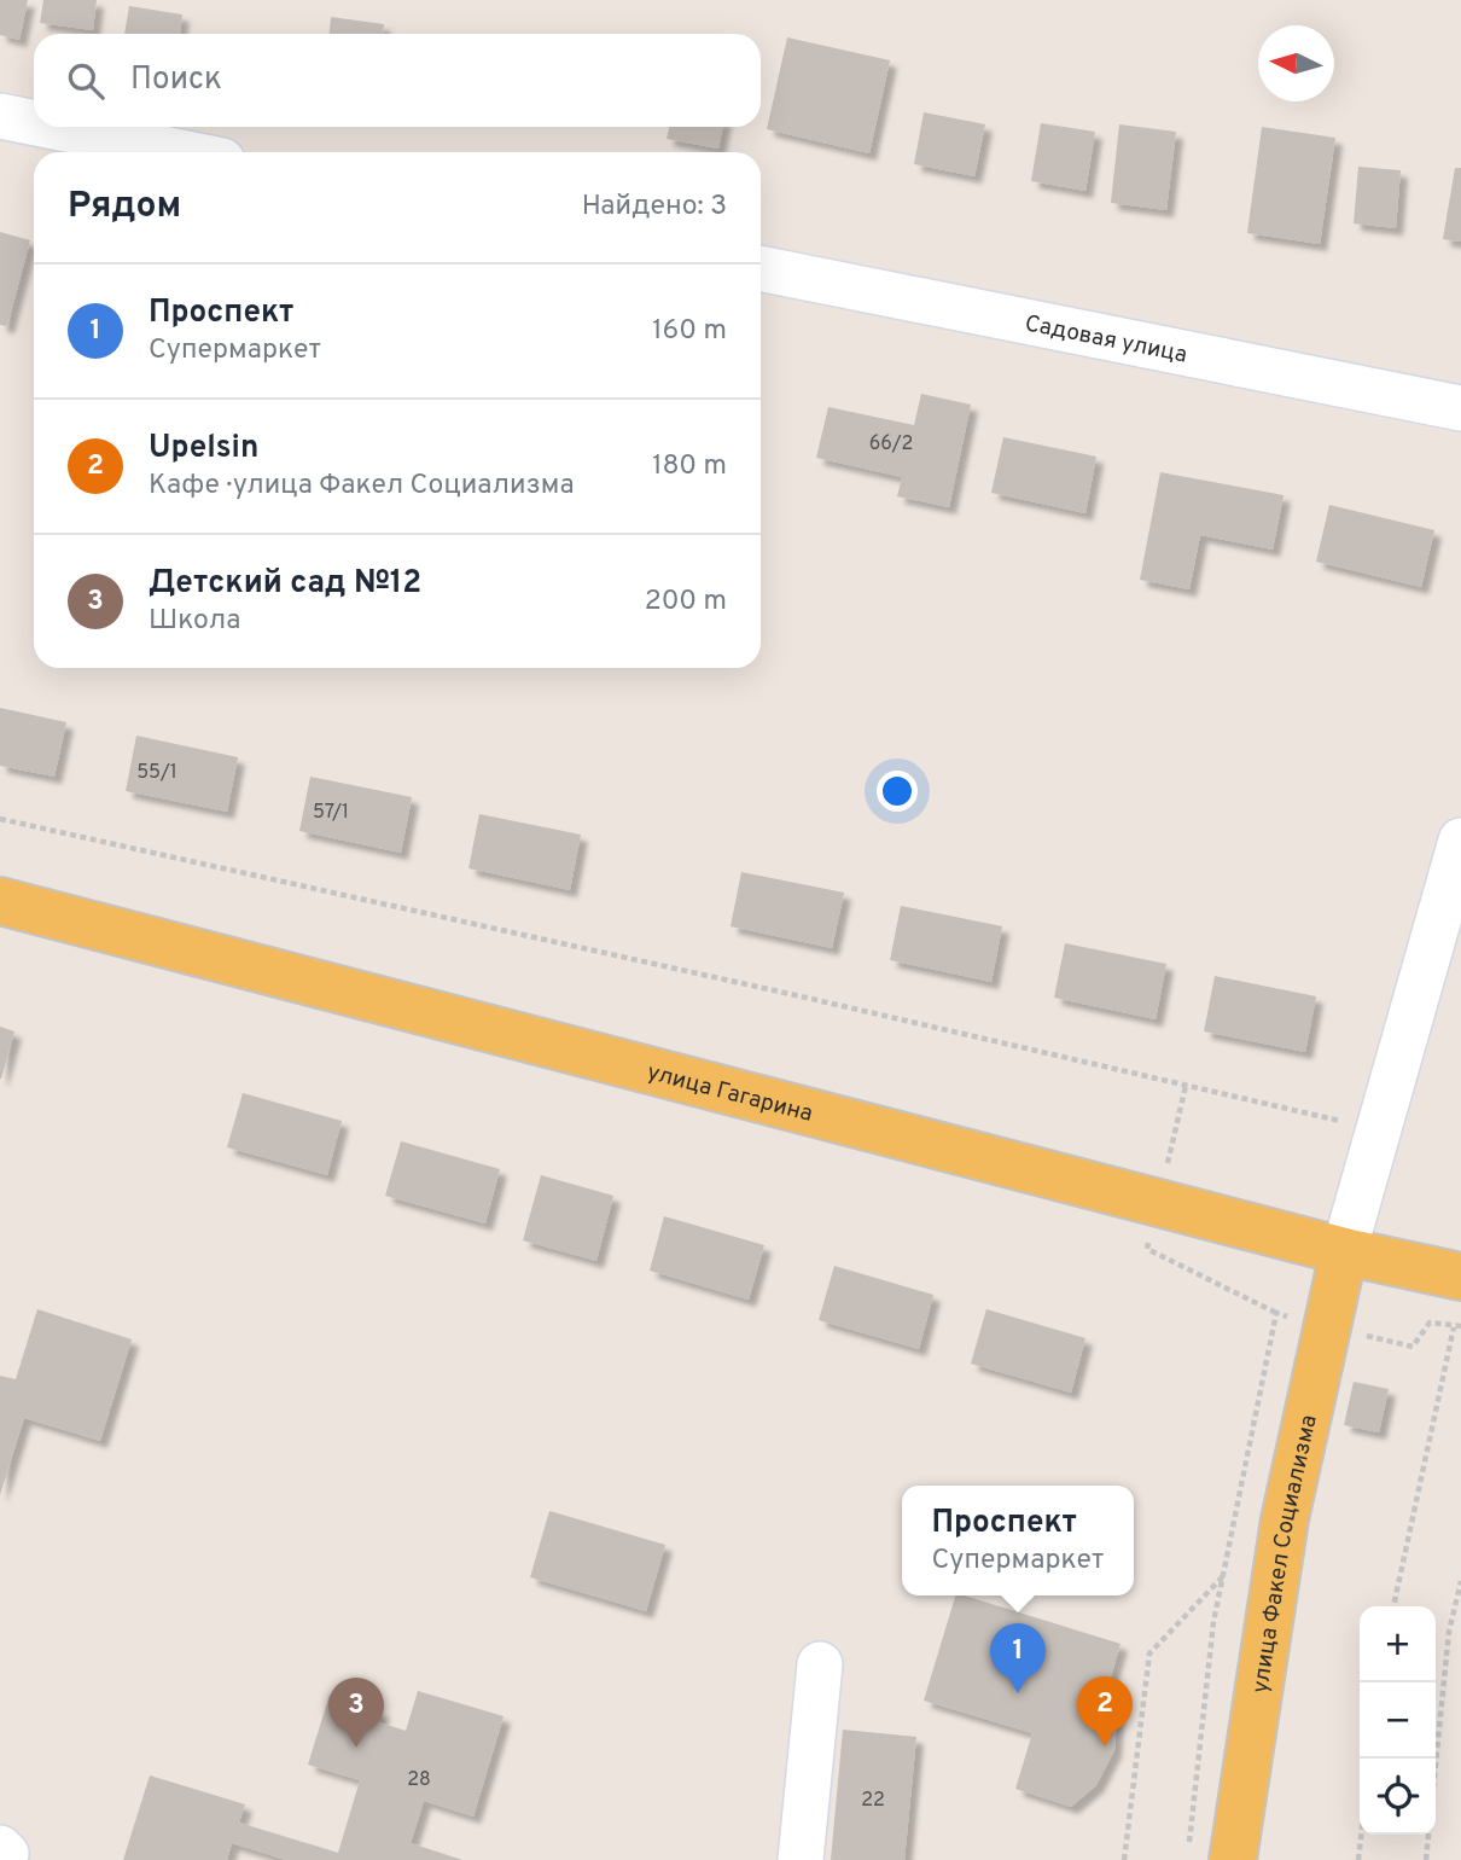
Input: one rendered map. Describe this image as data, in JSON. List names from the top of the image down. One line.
{"streets":{"main road":["улица Гагарина","улица Факел Социализма"],"lane":["Садовая улица"]},"crossings":[["улица Гагарина","улица Факел Социализма"]],"house_numbers":["66/2","55/1","57/1","28","22"],"north":"left","page":{"search":"Поиск","heading":["Рядом","Найдено: 3"],"list":[{"mark":"1","name":"Проспект","note":"Супермаркет","value":"160 m"},{"mark":"2","name":"Upelsin","note":"Кафе · улица Факел Социализма","value":"180 m"},{"mark":"3","name":"Детский сад №12","note":"Школа","value":"200 m"}],"popup":["Проспект","Супермаркет"],"map_buttons":["+","−"],"pins":["1","2","3"]}}
